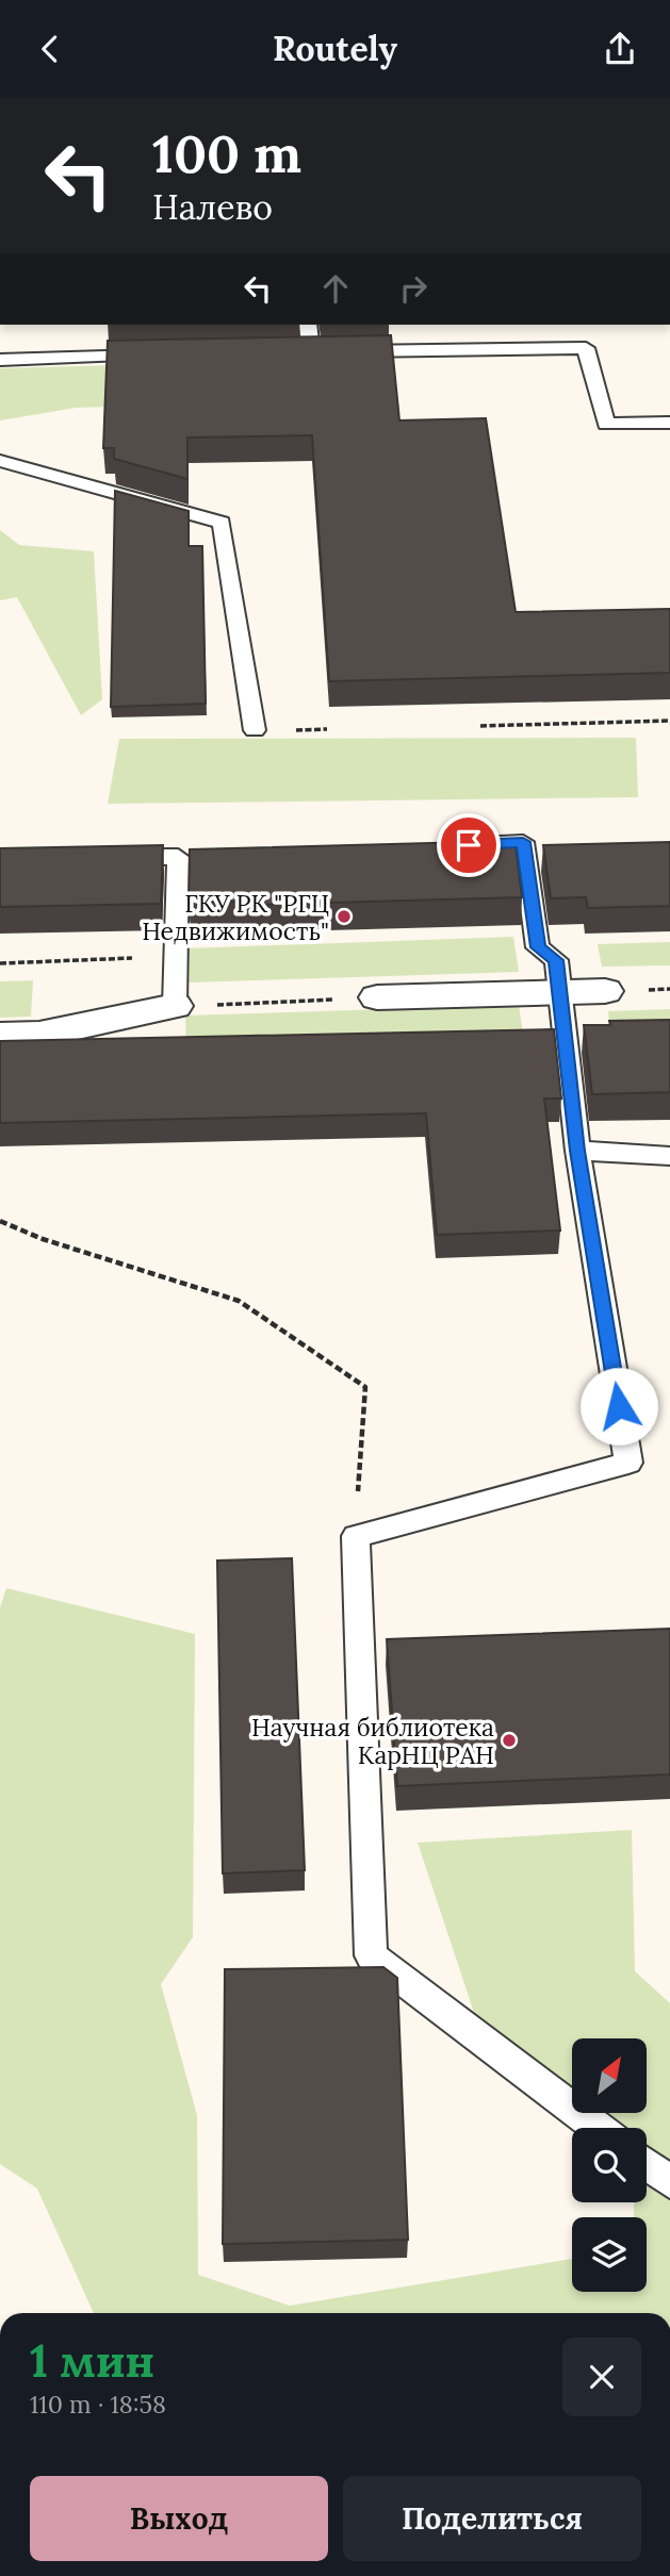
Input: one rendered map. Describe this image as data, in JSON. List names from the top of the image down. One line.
{"places":["ГКУ РК \"РГЦ Недвижимость\"","Научная библиотека КарНЦ РАН"],"north":"top right","page":{"header":"Routely","turn":["100 m","Налево"],"heading":["1 мин","110 m · 18:58"],"buttons":["Выход","Поделиться"]}}
